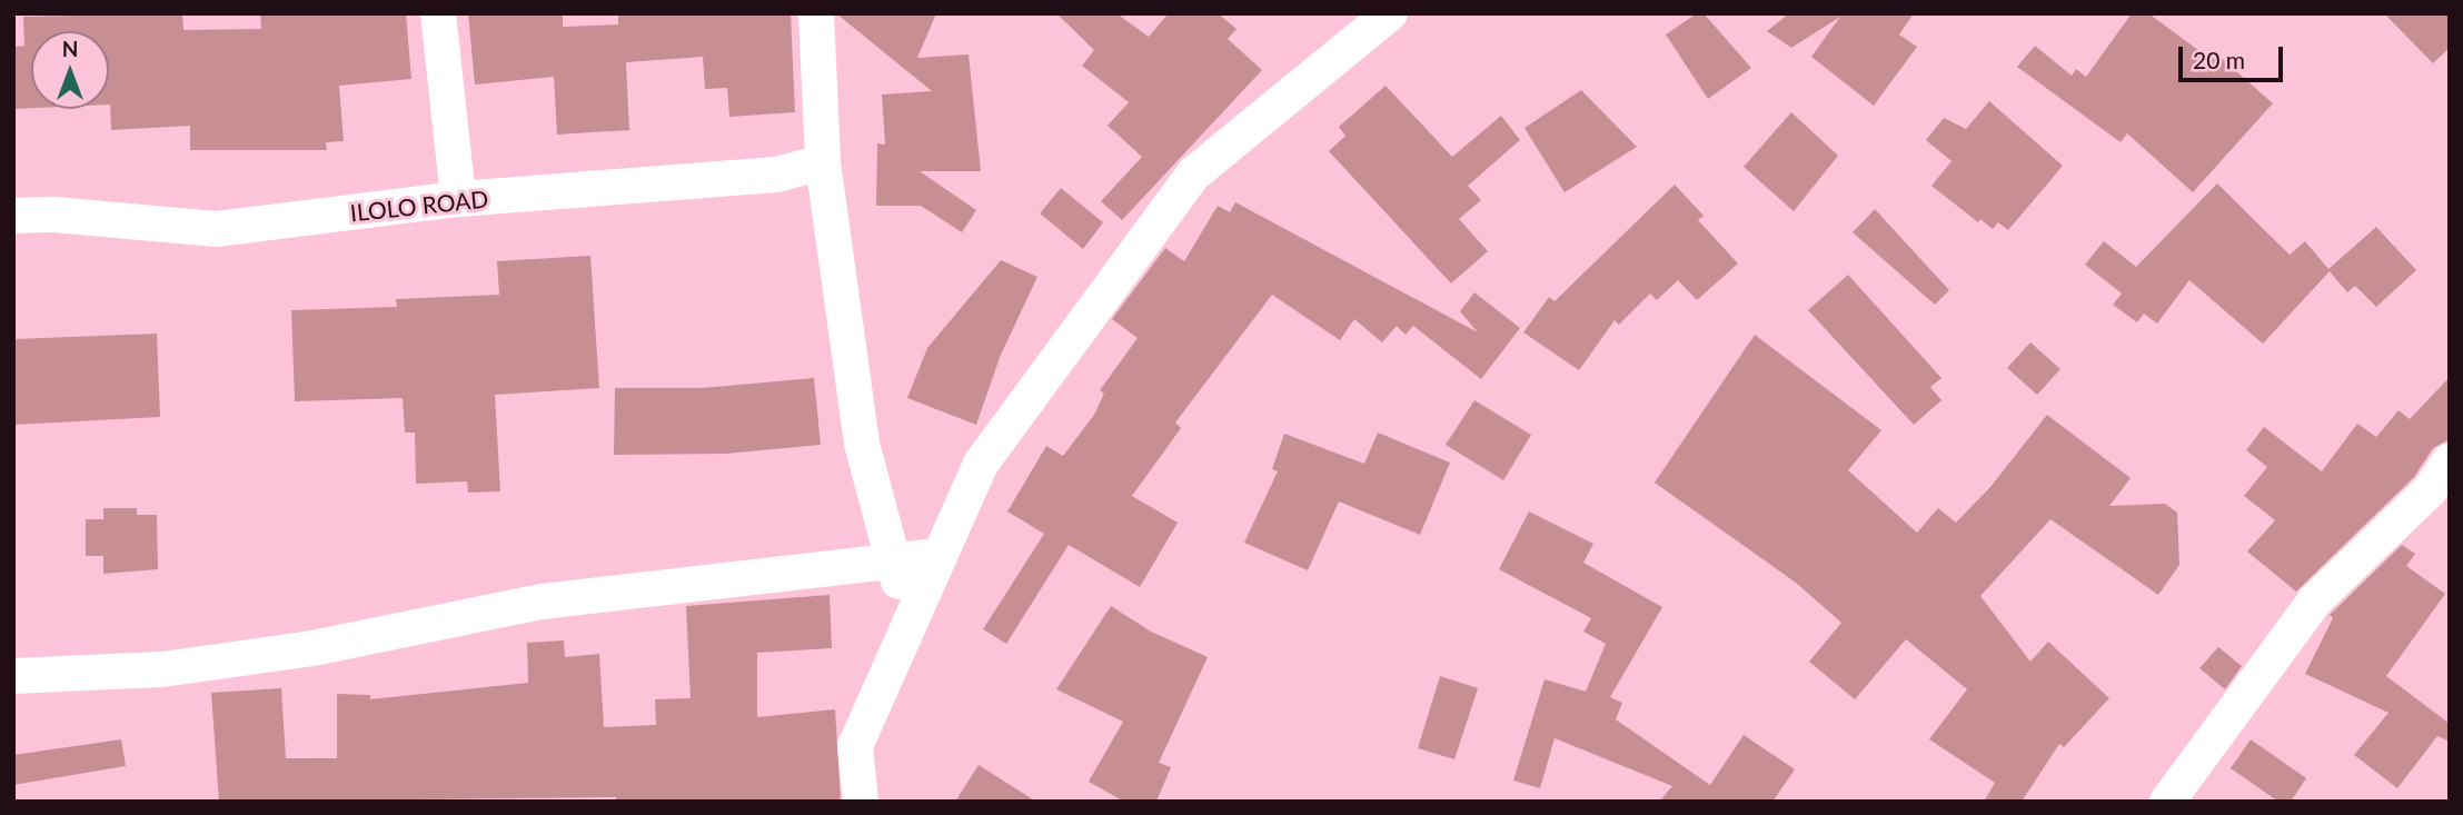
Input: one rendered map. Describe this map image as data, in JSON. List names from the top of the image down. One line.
{"streets":{"street":["ILOLO ROAD"]},"scale_bar":"20 m","north":"top"}
